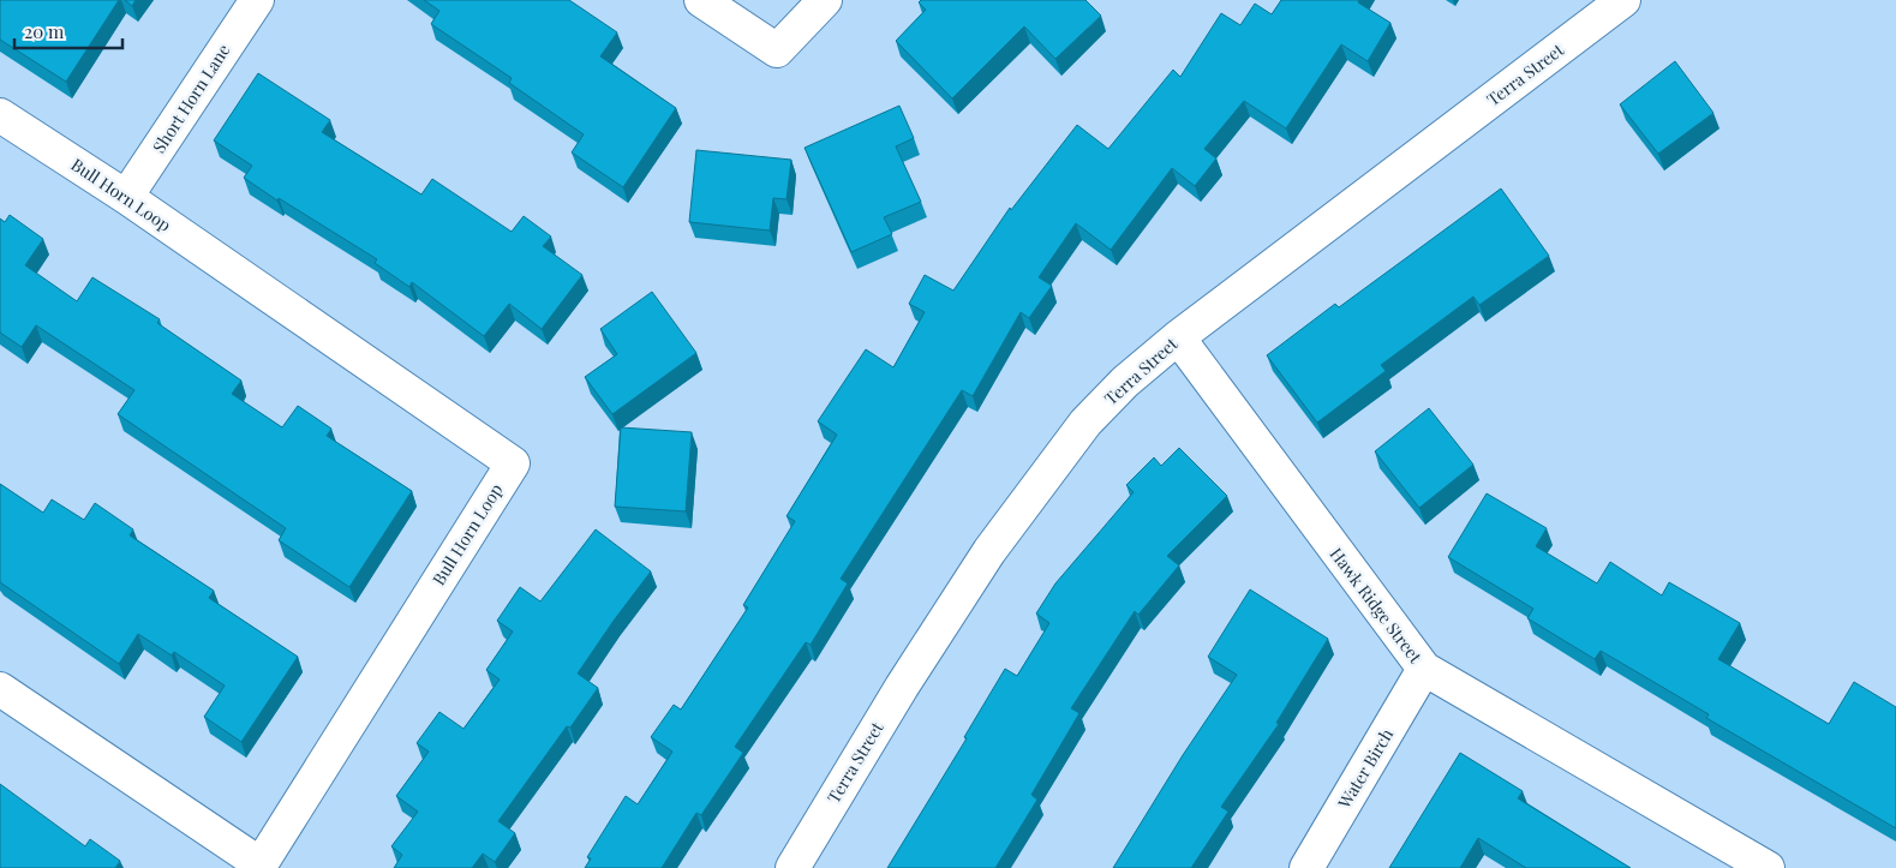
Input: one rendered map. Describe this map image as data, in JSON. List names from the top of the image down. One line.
{"streets":{"street":["Terra Street","Short Horn Lane","Bull Horn Loop","Hawk Ridge Street","Water Birch"]},"crossings":[["Terra Street","Hawk Ridge Street"],["Short Horn Lane","Bull Horn Loop"],["Hawk Ridge Street","Water Birch"]],"scale_bar":"20 m"}
